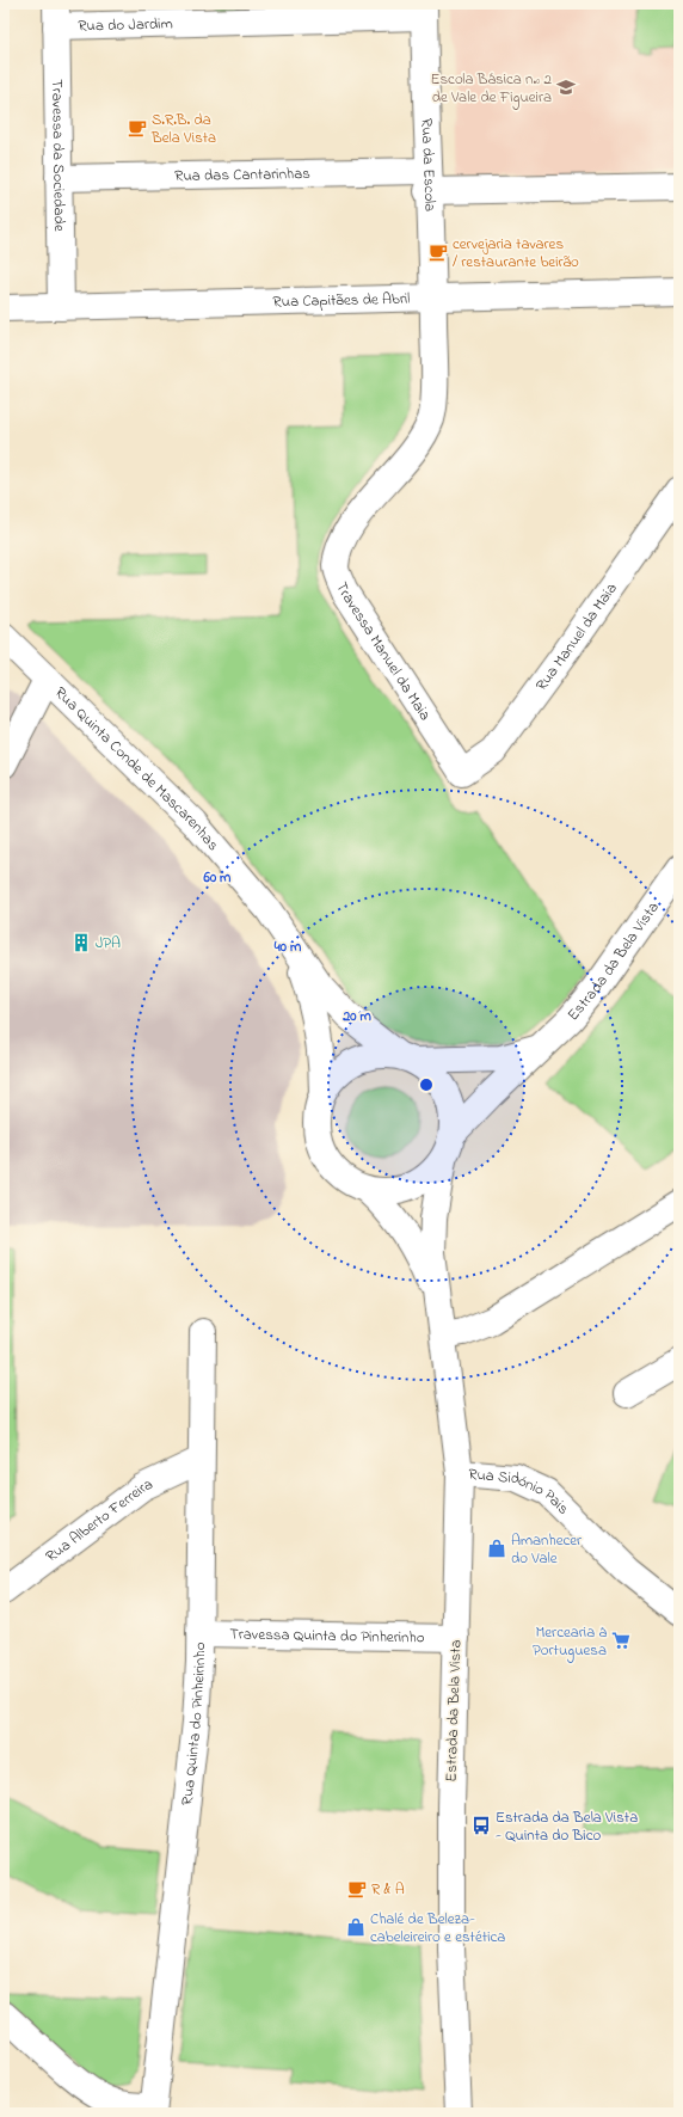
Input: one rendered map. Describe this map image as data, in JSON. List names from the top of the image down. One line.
{"streets":{"street":["Rua do Jardim","Travessa da Sociedade","Rua da Escola","Rua das Cantarinhas","Rua Capitães de Abril","Rua Manuel da Maia","Travessa Manuel da Maia","Rua Quinta Conde de Mascarenhas","Estrada da Bela Vista","Rua Sidónio Pais","Rua Alberto Ferreira","Travessa Quinta do Pinherinho","Rua Quinta do Pinheirinho"]},"crossings":[["Rua do Jardim","Travessa da Sociedade"],["Rua do Jardim","Rua da Escola"],["Travessa da Sociedade","Rua das Cantarinhas"],["Travessa da Sociedade","Rua Capitães de Abril"],["Rua da Escola","Rua das Cantarinhas"],["Rua da Escola","Rua Capitães de Abril"],["Rua da Escola","Travessa Manuel da Maia"],["Rua Manuel da Maia","Travessa Manuel da Maia"],["Rua Quinta Conde de Mascarenhas","Estrada da Bela Vista"],["Estrada da Bela Vista","Rua Sidónio Pais"],["Estrada da Bela Vista","Travessa Quinta do Pinherinho"],["Rua Alberto Ferreira","Rua Quinta do Pinheirinho"],["Travessa Quinta do Pinherinho","Rua Quinta do Pinheirinho"]],"places":{"school or university":["Escola Básica n.º 2 de Vale de Figueira"],"cafe":["S.R.B. da Bela Vista","cervejaria tavares / restaurante beirão","R & A"],"building":["JPA"],"shop":["Amanhecer do Vale","Chalé de Beleza- cabeleireiro e estética"],"supermarket":["Mercearia à Portuguesa"],"bus stop":["Estrada da Bela Vista - Quinta do Bico"]},"rings":["60 m","40 m","20 m"]}
